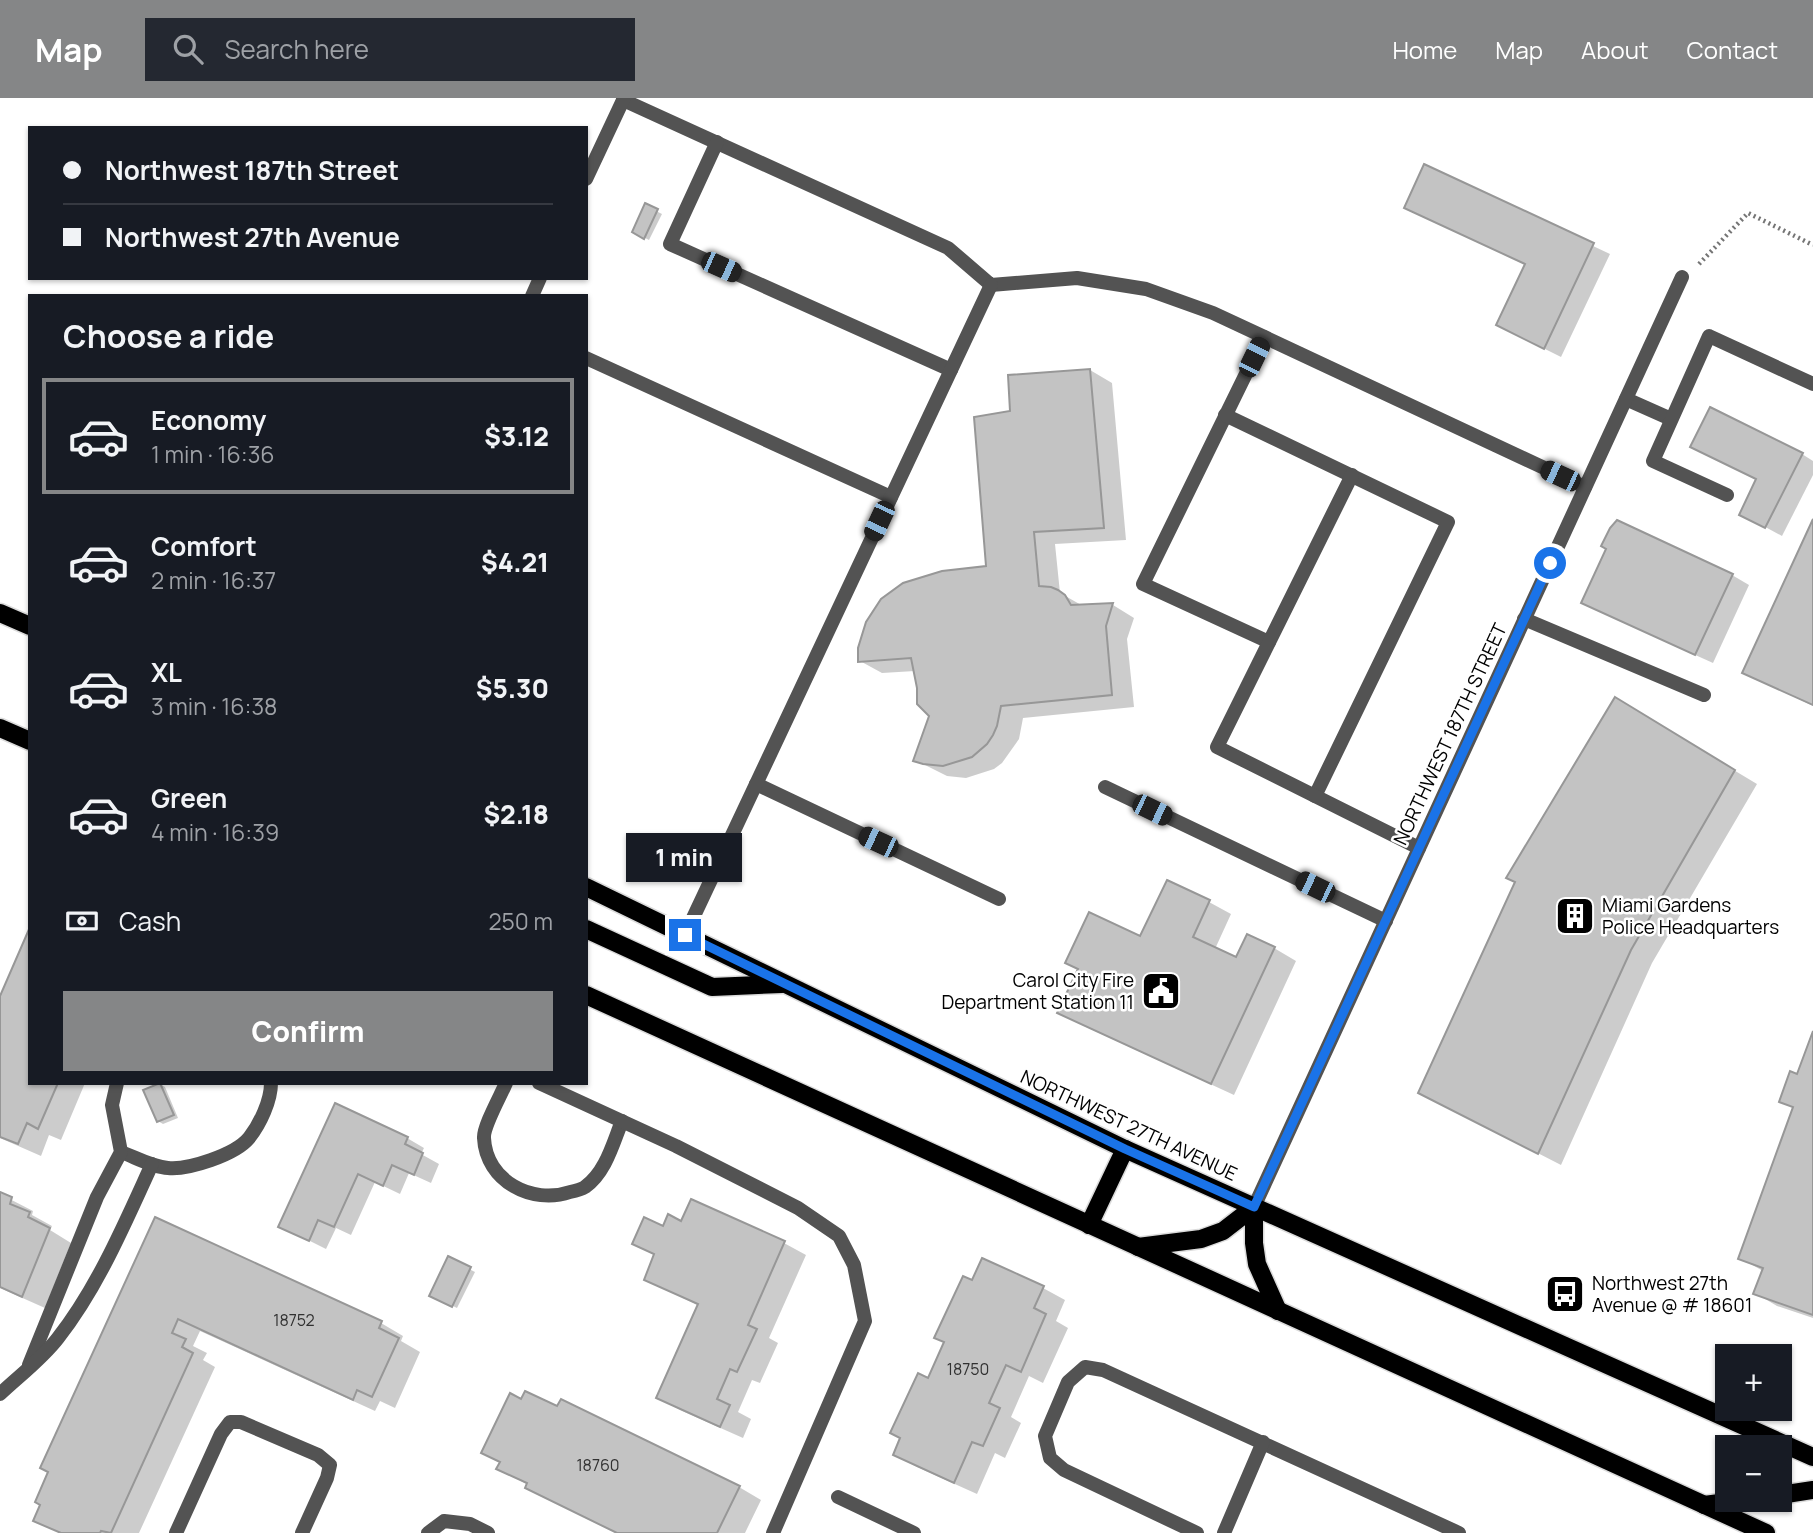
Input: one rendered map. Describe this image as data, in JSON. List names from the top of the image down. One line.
{"streets":{"main road":["NORTHWEST 27TH AVENUE"],"street":["NORTHWEST 187TH STREET"]},"crossings":[["NORTHWEST 187TH STREET","NORTHWEST 27TH AVENUE"]],"places":{"building":["Miami Gardens Police Headquarters"],"public building":["Carol City Fire Department Station 11"],"bus stop":["Northwest 27th Avenue @ # 18601"]},"house_numbers":["18752","18750","18760"],"page":{"header":"Map","search":"Search here","nav":["Home","Map","About","Contact"],"banner":["Northwest 187th Street","Northwest 27th Avenue"],"heading":"Choose a ride","list":[{"name":"Economy","note":"1 min · 16:36","value":"$3.12"},{"name":"Comfort","note":"2 min · 16:37","value":"$4.21"},{"name":"XL","note":"3 min · 16:38","value":"$5.30"},{"name":"Green","note":"4 min · 16:39","value":"$2.18"}],"bubble":"1 min","pay":["Cash","250 m"],"buttons":"Confirm","map_buttons":["+","−"]}}
